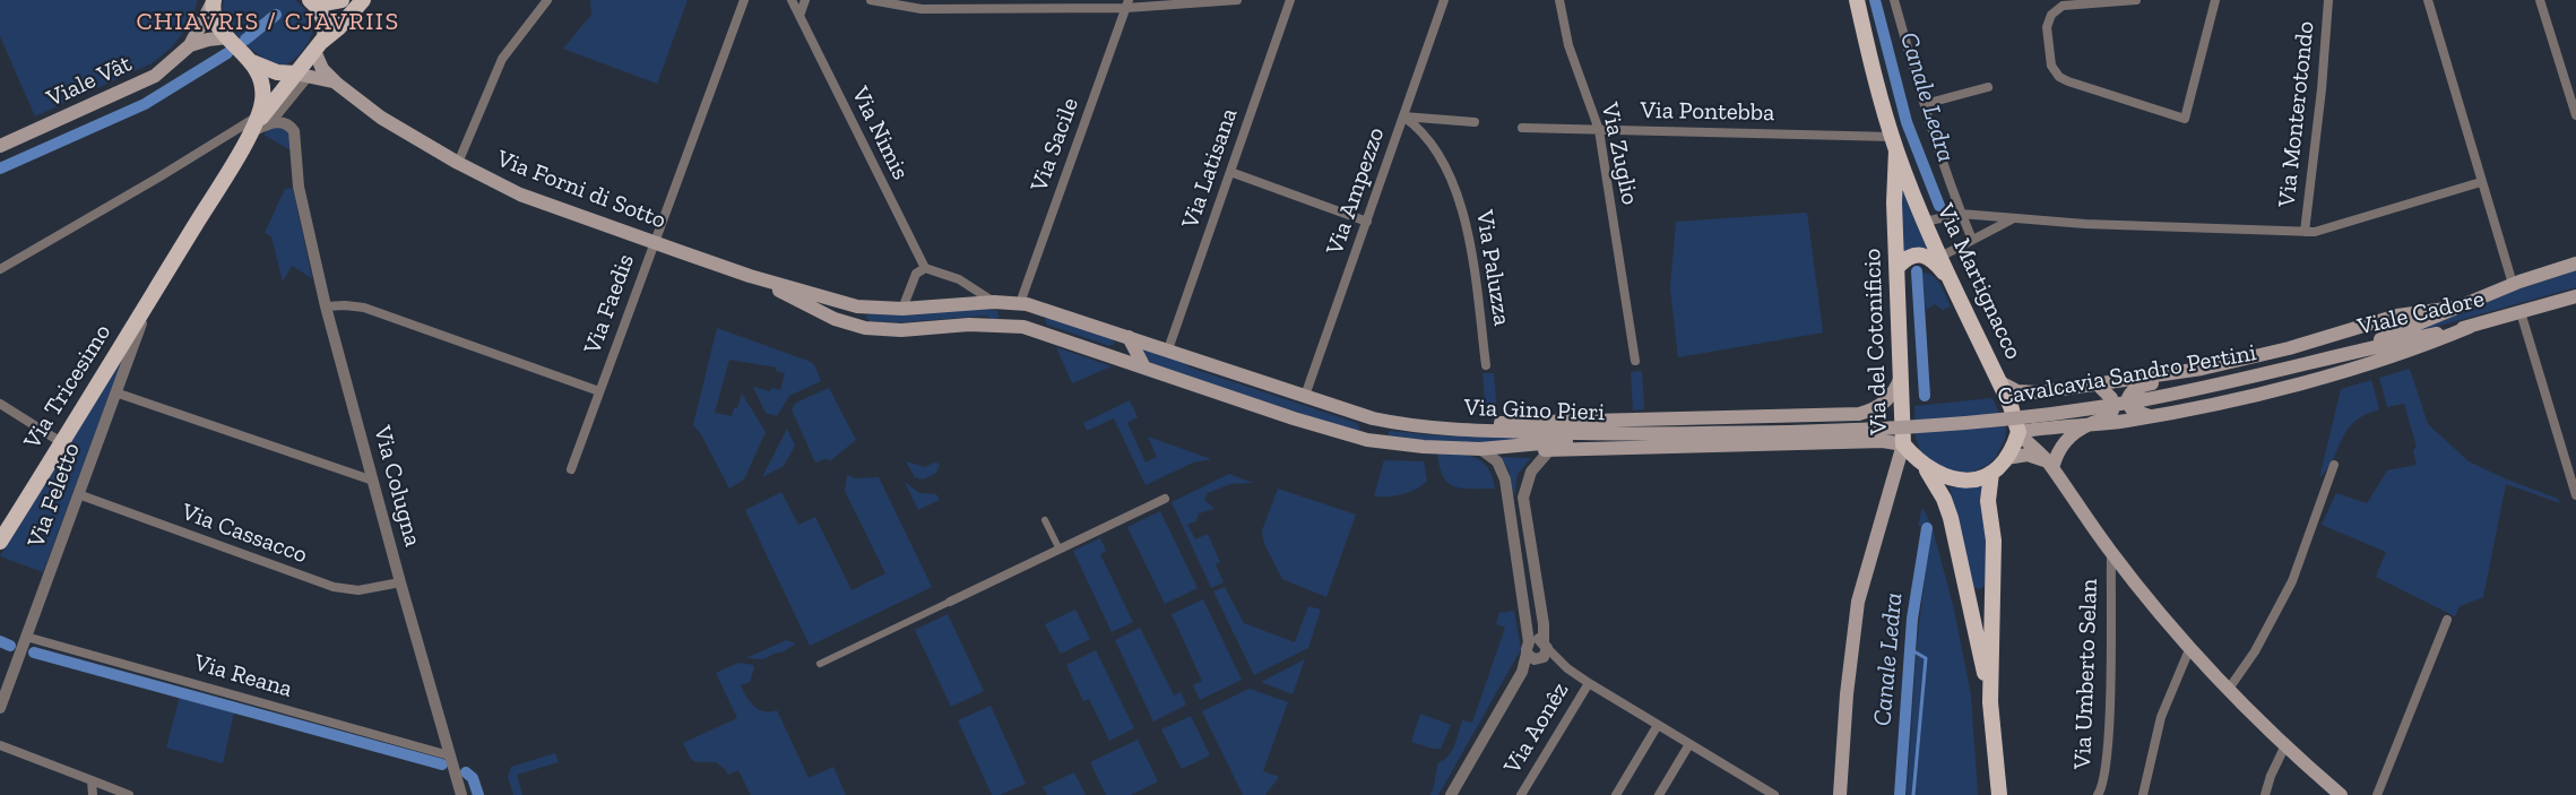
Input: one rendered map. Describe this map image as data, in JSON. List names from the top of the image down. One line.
{"streets":{"main road":["Viale Vât","Via Forni di Sotto","Via Martignacco","Viale Cadore","Via del Cotonificio","Cavalcavia Sandro Pertini","Via Tricesimo","Via Gino Pieri"],"street":["Via Pontebba","Via Monterotondo","Via Nimis","Via Sacile","Via Zuglio","Via Latisana","Via Ampezzo","Via Paluzza","Via Faedis","Via Colugna","Via Feletto","Via Cassacco","Via Umberto Selan","Via Reana","Via Aonêz"]},"crossings":[["Via Pontebba","Via Zuglio"],["Via Pontebba","Via Martignacco"],["Via Sacile","Via Forni di Sotto"],["Via Sacile","Via Gino Pieri"],["Via Latisana","Via Gino Pieri"],["Via Forni di Sotto","Via Faedis"],["Via Forni di Sotto","Via Gino Pieri"],["Via Ampezzo","Via Paluzza"],["Via Ampezzo","Via Gino Pieri"],["Via Martignacco","Via del Cotonificio"],["Via Martignacco","Via Umberto Selan"],["Viale Cadore","Cavalcavia Sandro Pertini"],["Cavalcavia Sandro Pertini","Via Gino Pieri"],["Via Tricesimo","Via Feletto"],["Via Colugna","Via Cassacco"],["Via Colugna","Via Reana"],["Via Feletto","Via Cassacco"],["Via Feletto","Via Reana"]],"districts":["CHIAVRIS / CJAVRIIS"],"water":["Canale Ledra"]}
